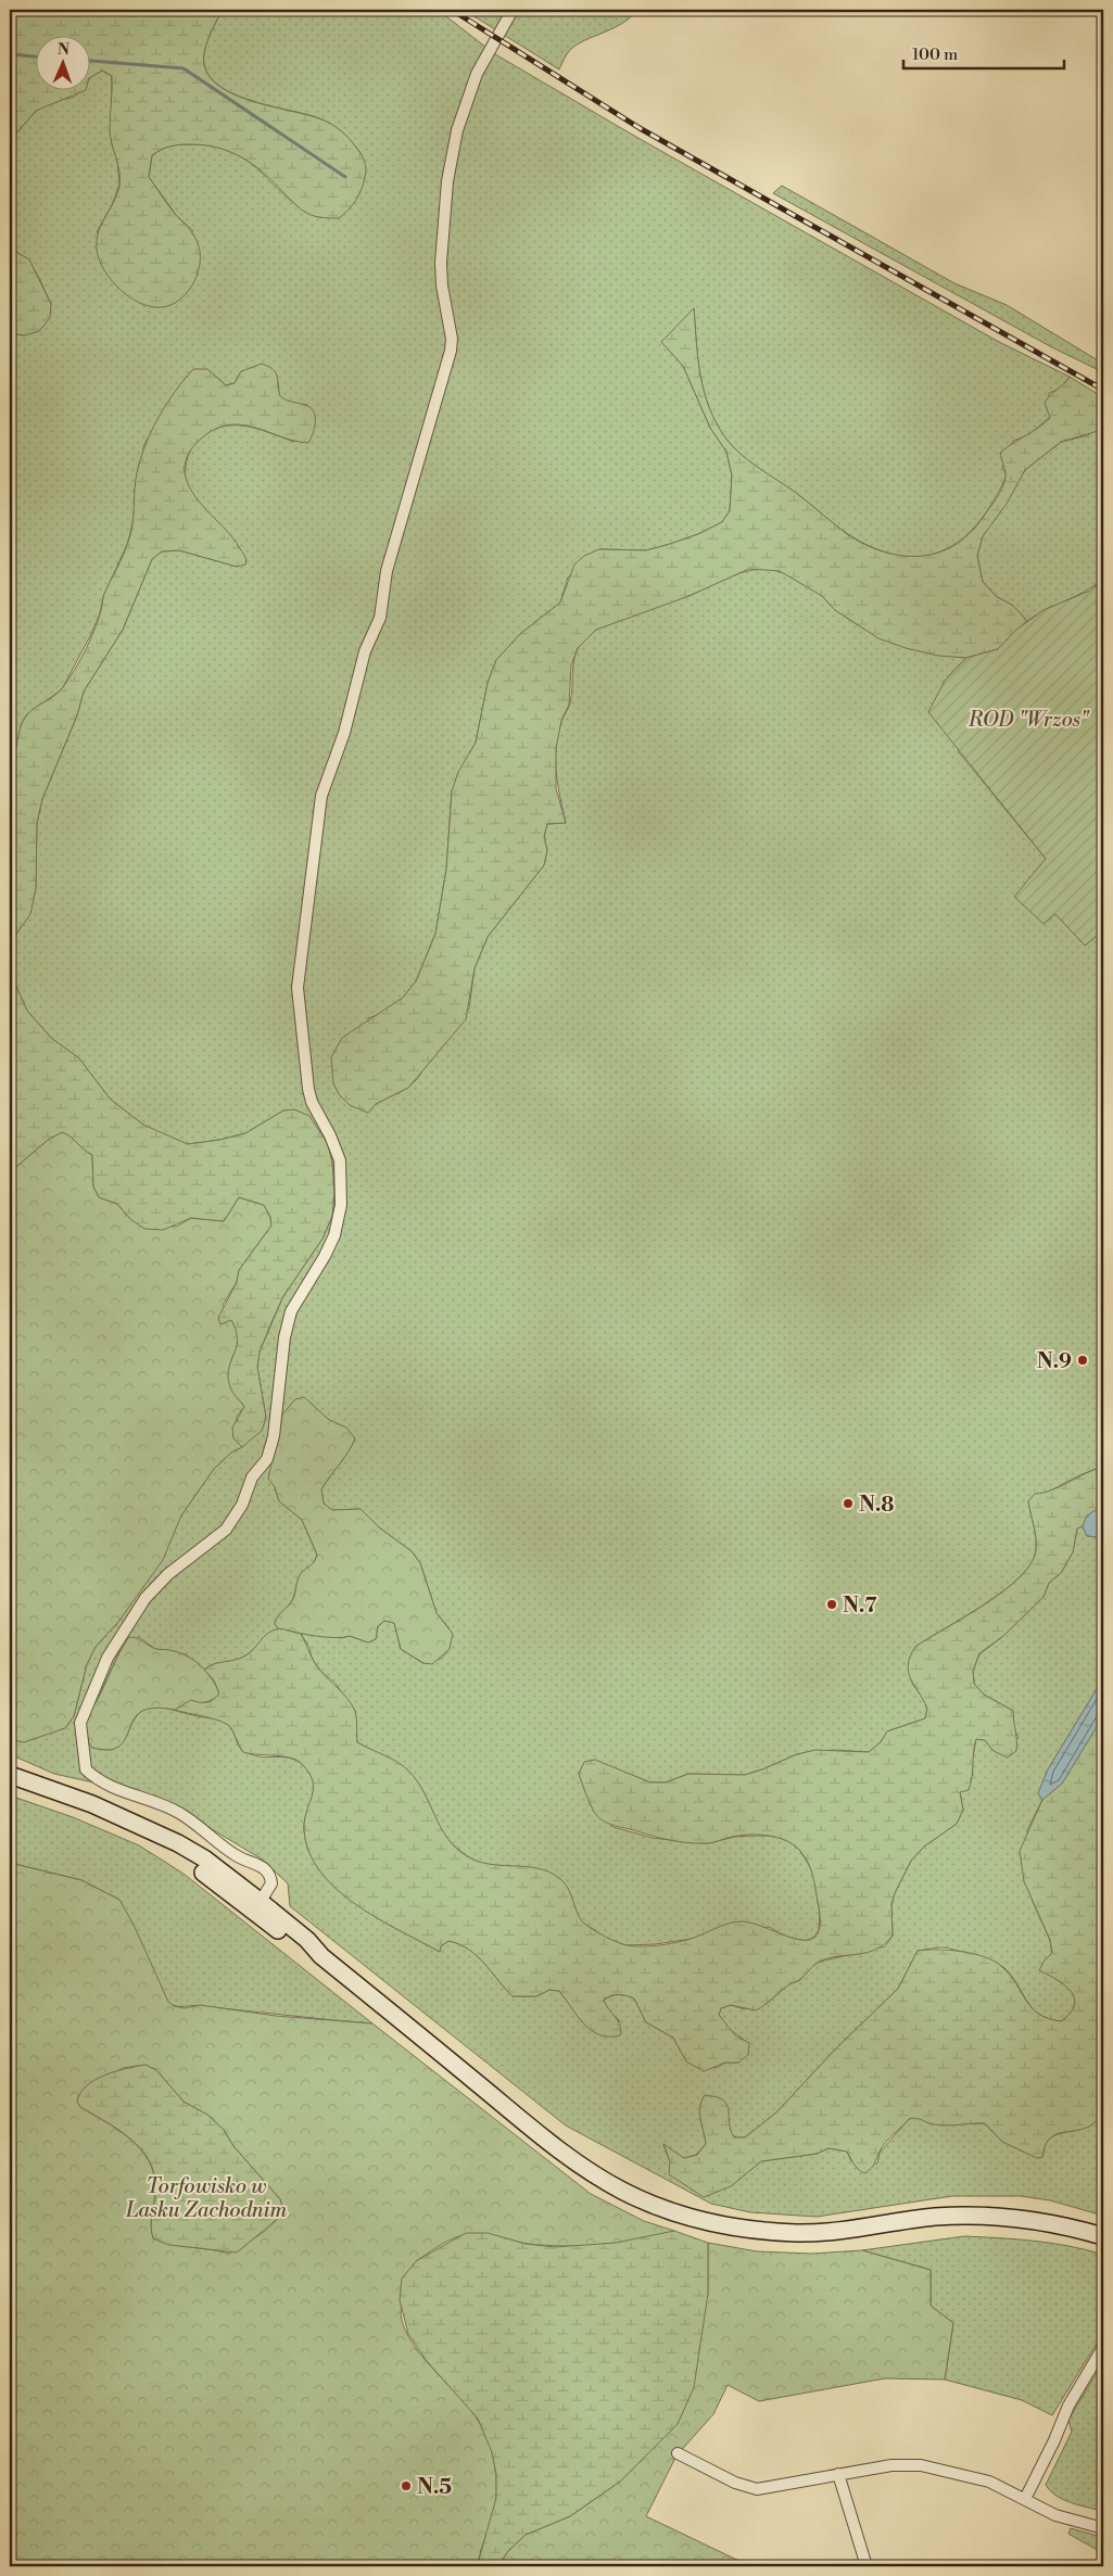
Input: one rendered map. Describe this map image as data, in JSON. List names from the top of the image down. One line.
{"parks":["ROD \"Wrzos\"","Torfowisko w Lasku Zachodnim"],"places":["N.9","N.8","N.7","N.5"],"scale_bar":"100 m","north":"top"}
